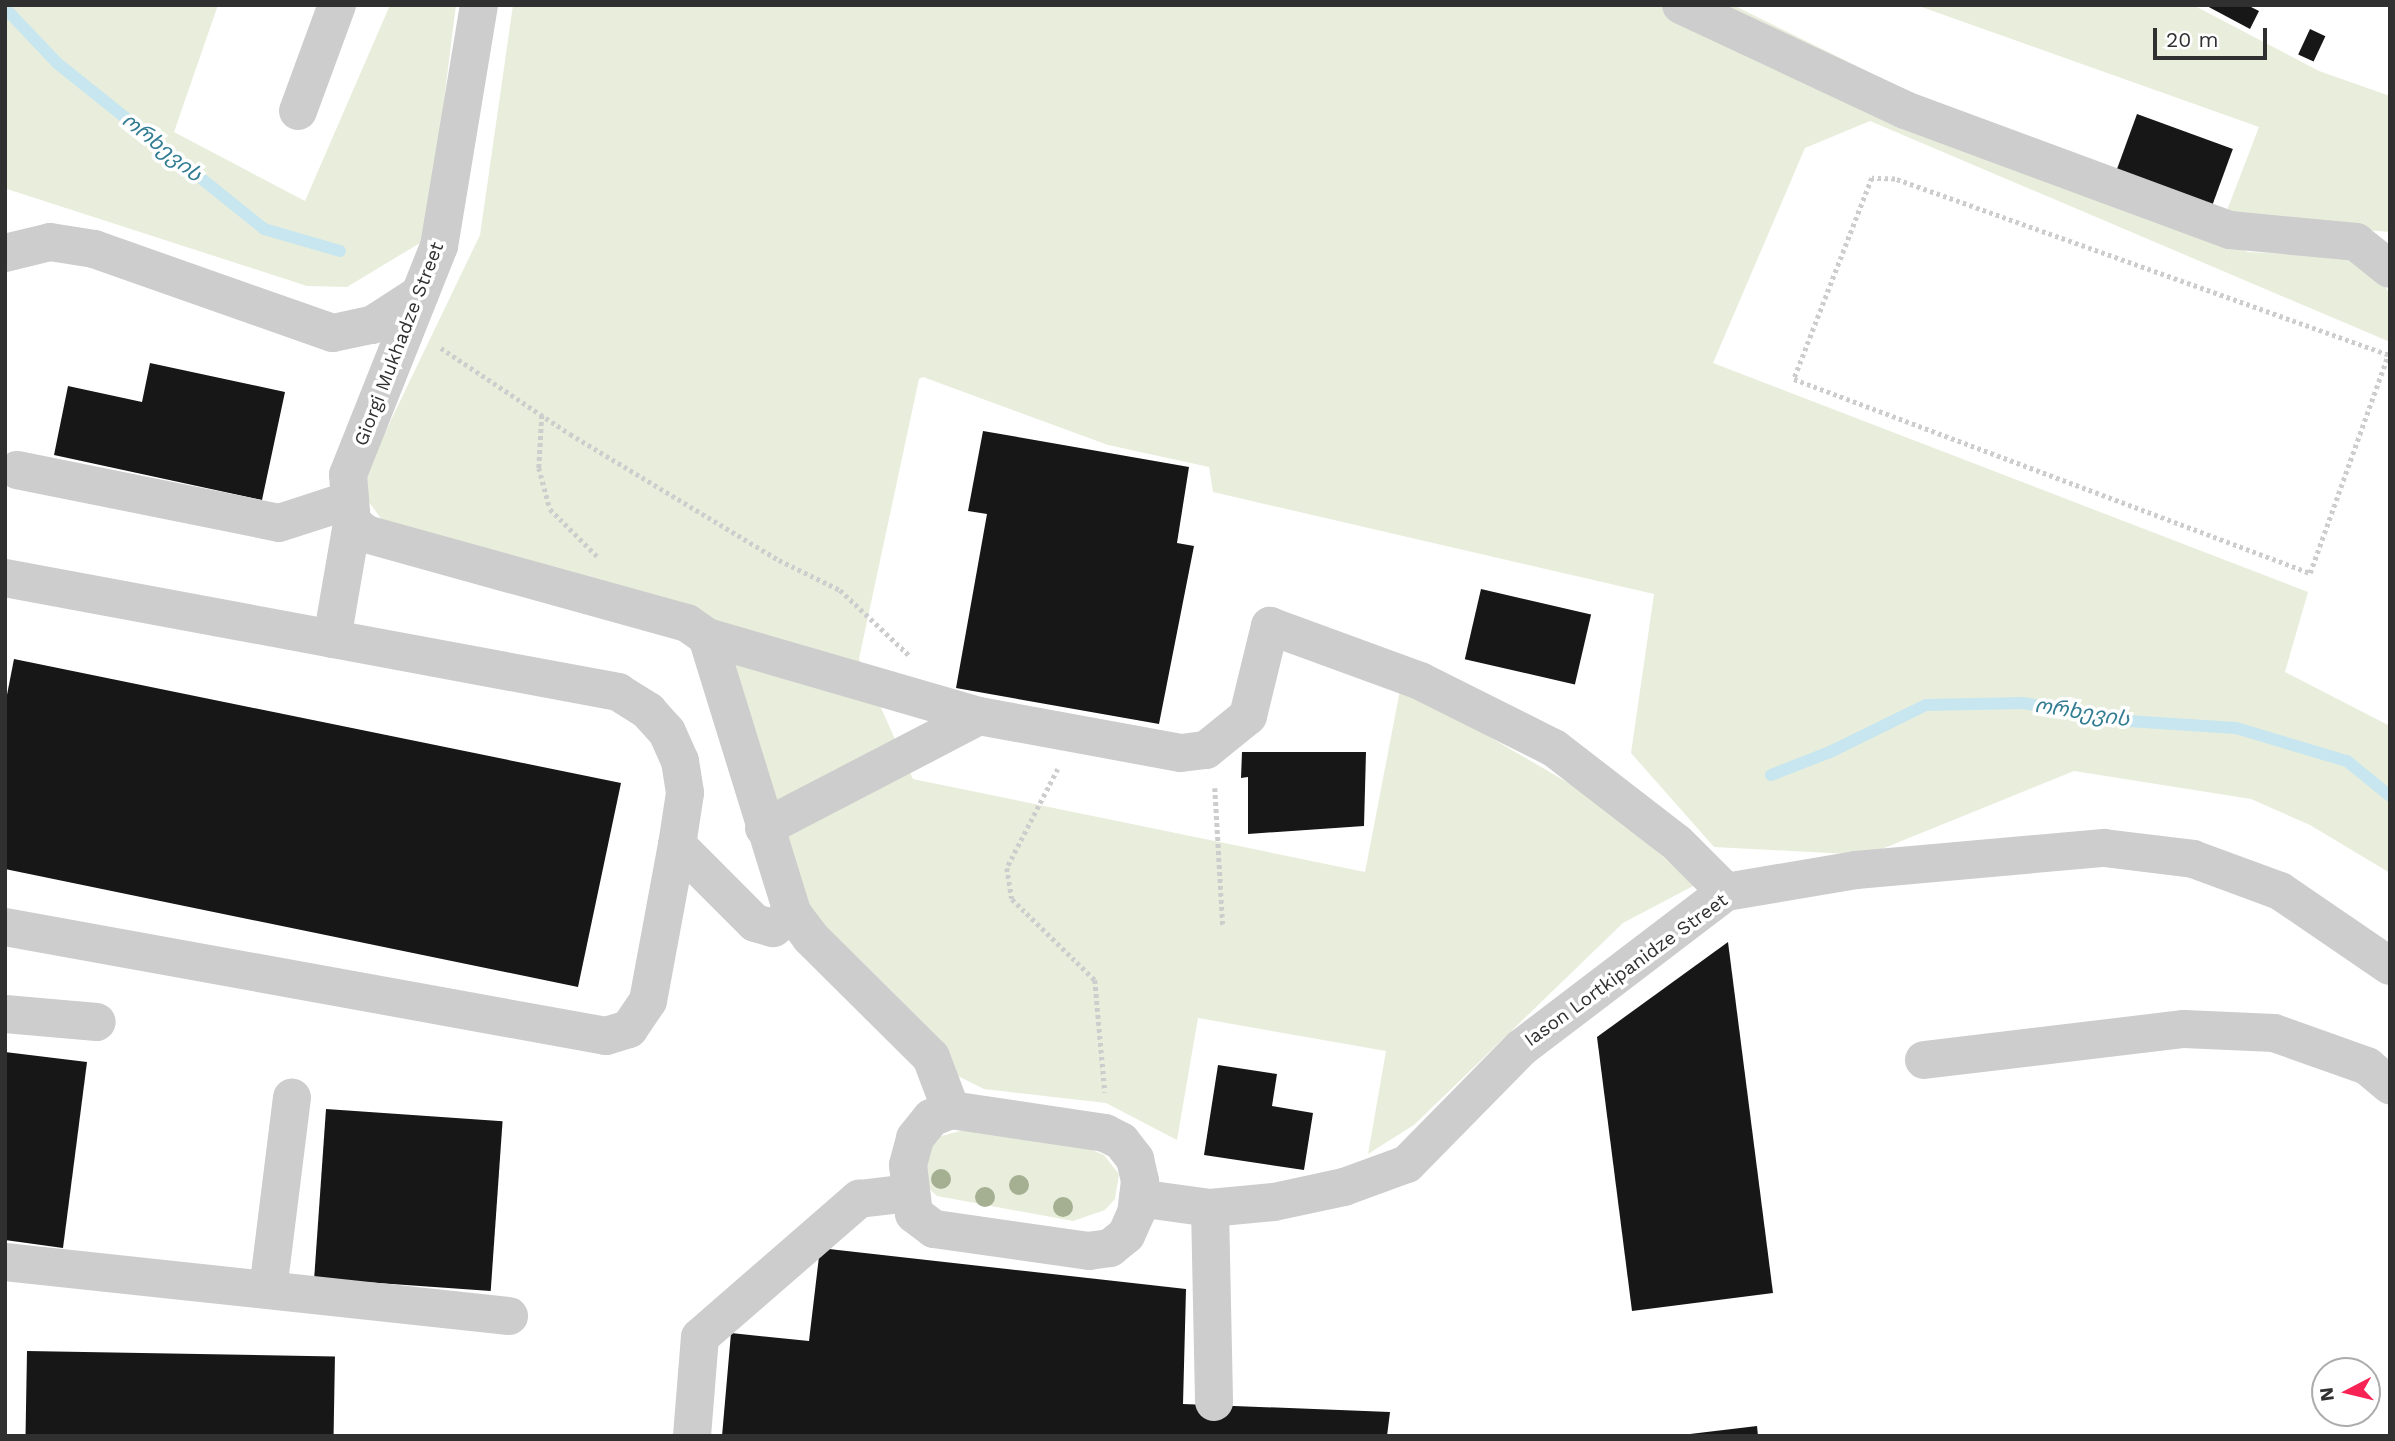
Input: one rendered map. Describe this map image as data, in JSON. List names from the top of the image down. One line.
{"streets":{"street":["Giorgi Mukhadze Street","Iason Lortkipanidze Street"]},"water":["ორხევის"],"scale_bar":"20 m","north":"left"}
